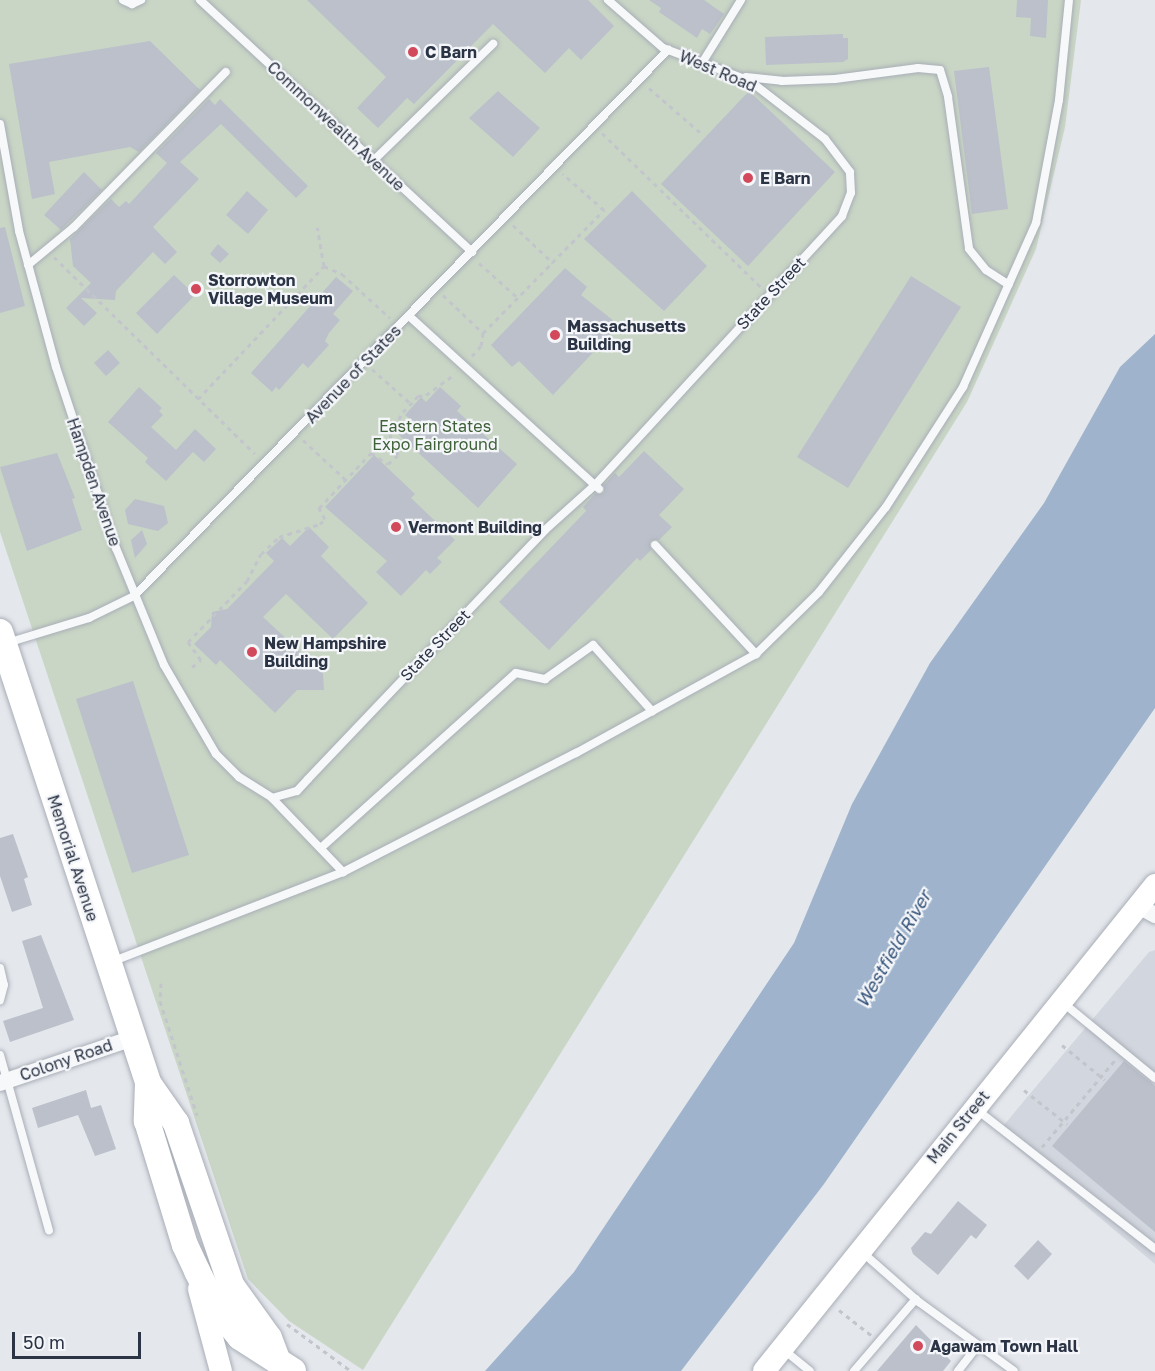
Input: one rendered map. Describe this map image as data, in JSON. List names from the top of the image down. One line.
{"streets":{"main road":["Memorial Avenue","Main Street"],"street":["Colony Road"],"lane":["West Road","Commonwealth Avenue","State Street","Avenue of States","Hampden Avenue"]},"crossings":[["West Road","State Street"],["West Road","Avenue of States"],["Commonwealth Avenue","Avenue of States"],["State Street","Hampden Avenue"],["Avenue of States","Hampden Avenue"],["Avenue of States","Memorial Avenue"],["Memorial Avenue","Colony Road"]],"water":["Westfield River"],"parks":["Eastern States Expo Fairground"],"places":["C Barn","E Barn","Storrowton Village Museum","Massachusetts Building","Vermont Building","New Hampshire Building","Agawam Town Hall"],"scale_bar":"50 m"}
